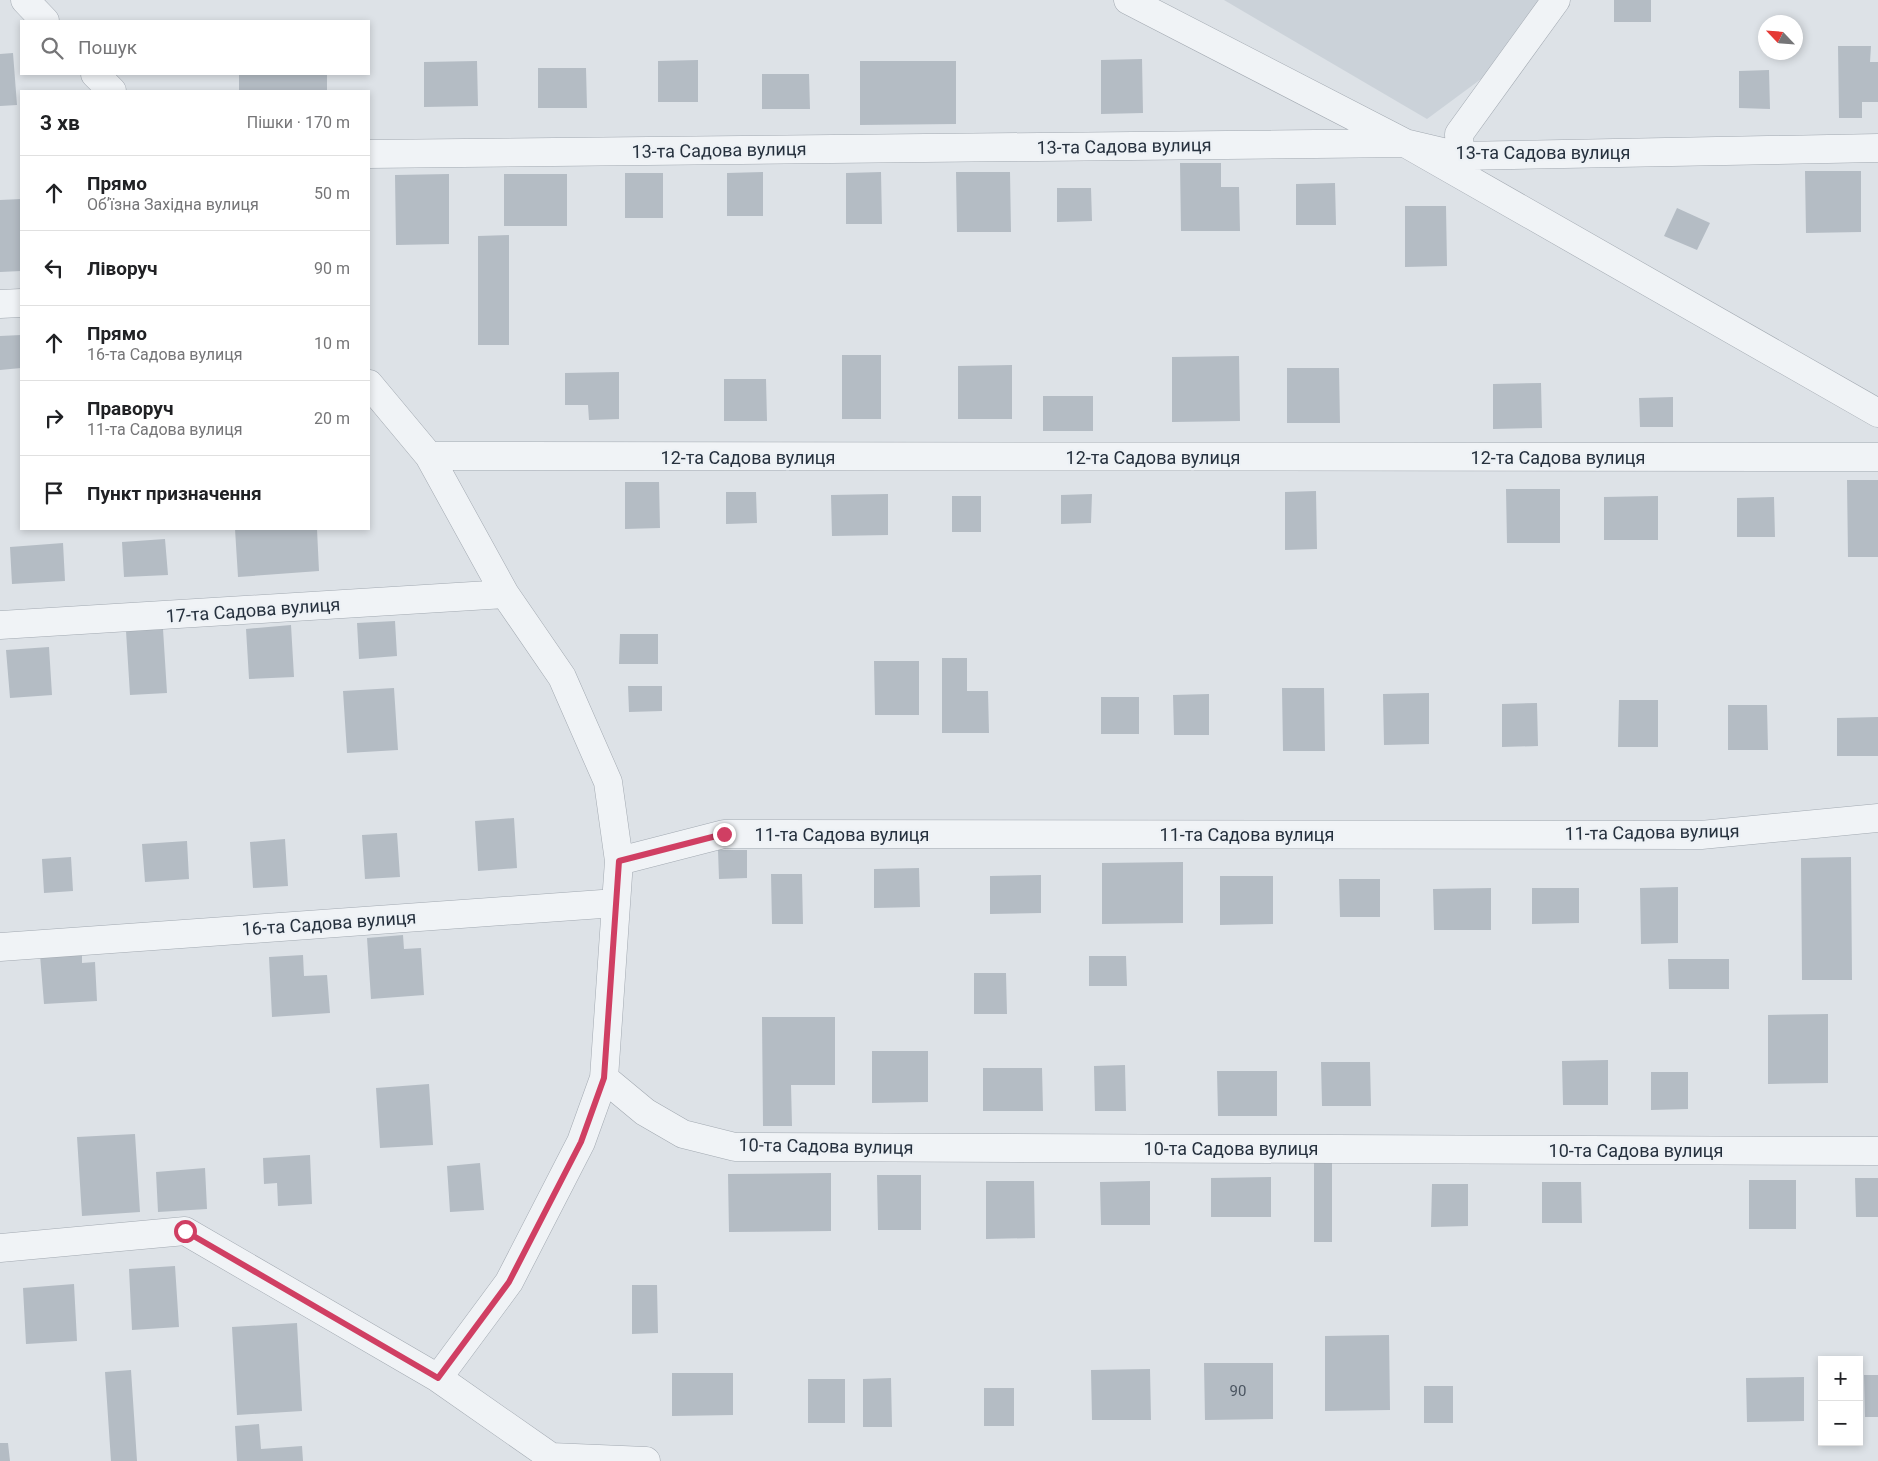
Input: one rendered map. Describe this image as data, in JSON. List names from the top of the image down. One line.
{"streets":{"street":["13-та Садова вулиця","12-та Садова вулиця","17-та Садова вулиця","11-та Садова вулиця","16-та Садова вулиця","10-та Садова вулиця"]},"house_numbers":["90"],"north":"top left","page":{"search":"Пошук","heading":["3 хв","Пішки · 170 m"],"list":[["Прямо","Обʼїзна Західна вулиця","50 m"],["Ліворуч","90 m"],["Прямо","16-та Садова вулиця","10 m"],["Праворуч","11-та Садова вулиця","20 m"],"Пункт призначення"],"map_buttons":["+","−"]}}
